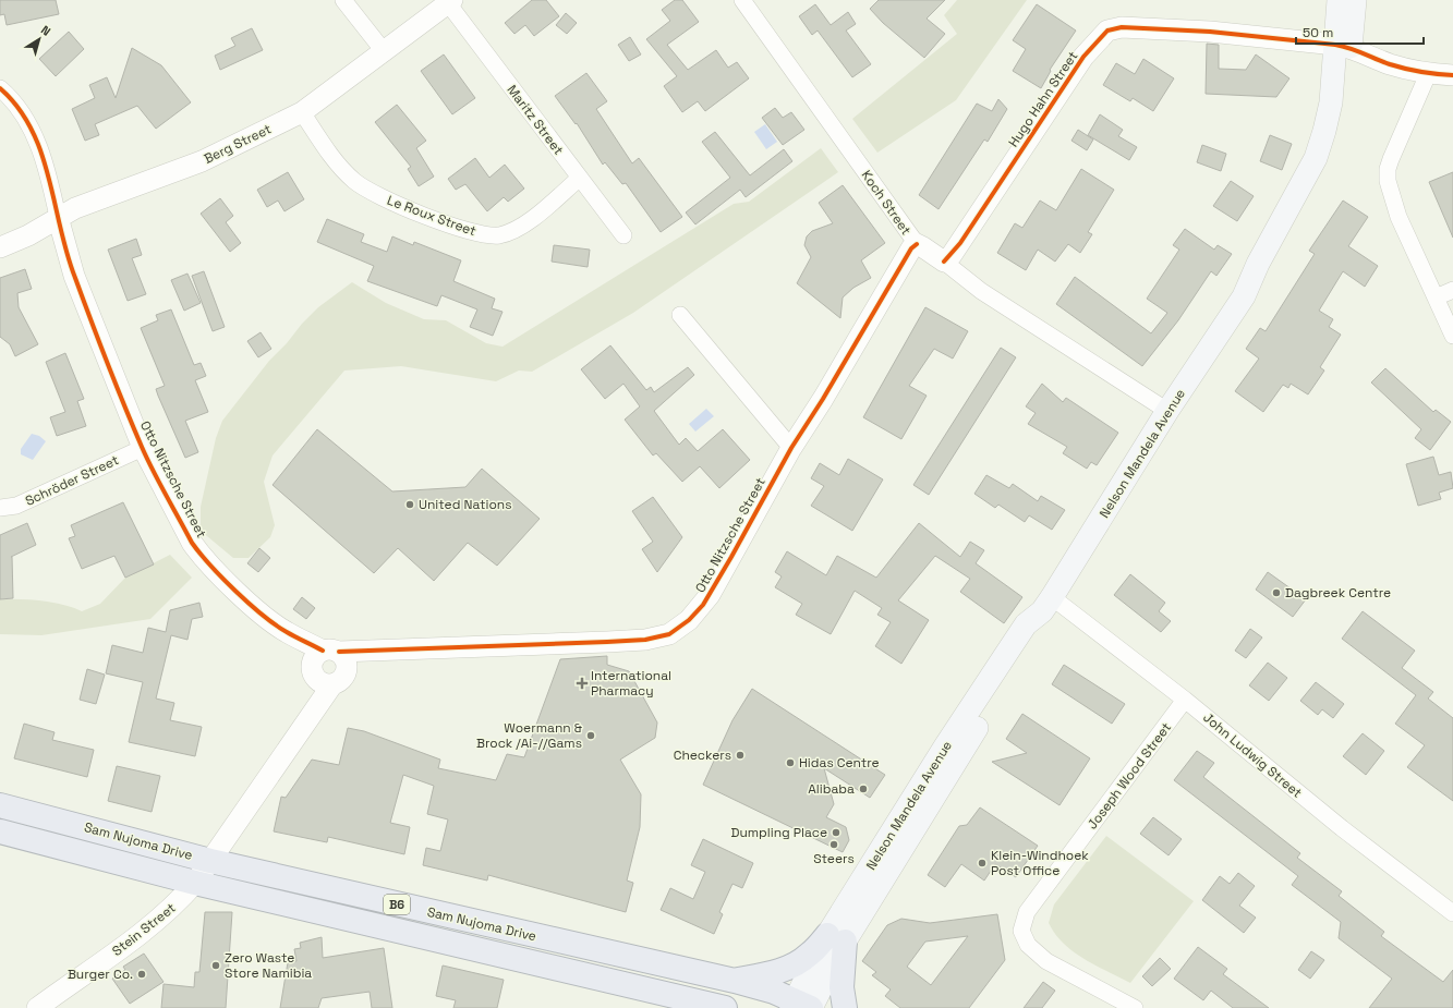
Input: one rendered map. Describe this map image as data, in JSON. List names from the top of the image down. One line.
{"streets":{"highway":["Sam Nujoma Drive","B6"],"main road":["Nelson Mandela Avenue"],"street":["Hugo Hahn Street","Maritz Street","Berg Street","Koch Street","Le Roux Street","Otto Nitzsche Street","Schröder Street","John Ludwig Street","Joseph Wood Street","Stein Street"]},"crossings":[["Hugo Hahn Street","Koch Street"],["Hugo Hahn Street","Nelson Mandela Avenue"],["Maritz Street","Berg Street"],["Maritz Street","Le Roux Street"],["Berg Street","Le Roux Street"],["Berg Street","Otto Nitzsche Street"],["Koch Street","Nelson Mandela Avenue"],["Koch Street","Otto Nitzsche Street"],["Nelson Mandela Avenue","John Ludwig Street"],["Nelson Mandela Avenue","Sam Nujoma Drive"],["Otto Nitzsche Street","Schröder Street"],["Otto Nitzsche Street","Stein Street"],["John Ludwig Street","Joseph Wood Street"],["Sam Nujoma Drive","Stein Street"]],"places":{"other":["United Nations","Dagbreek Centre","Woermann & Brock /Ai-//Gams","Checkers","Hidas Centre","Alibaba","Dumpling Place","Steers","Klein-Windhoek Post Office","Zero Waste Store Namibia","Burger Co."],"health":["International Pharmacy"]},"scale_bar":"50 m","north":"top right"}
